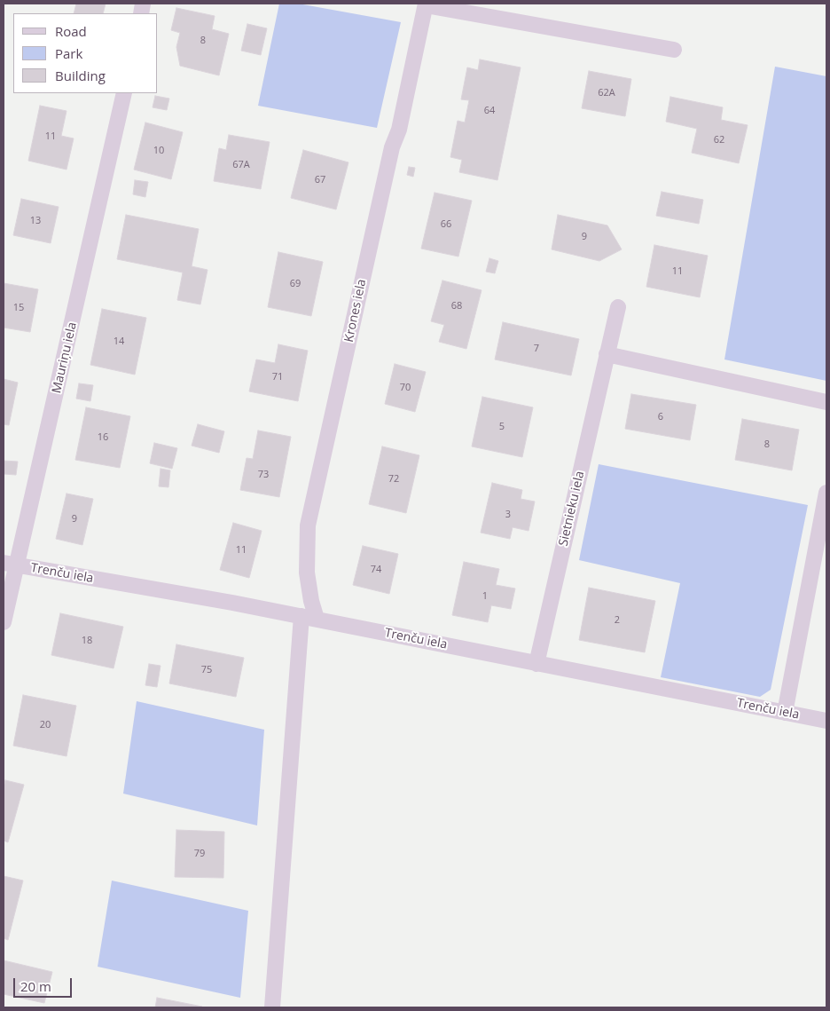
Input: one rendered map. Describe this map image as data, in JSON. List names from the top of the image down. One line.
{"streets":{"street":["Krones iela","Mauriņu iela","Sietnieku iela","Trenču iela"]},"crossings":[["Krones iela","Trenču iela"],["Mauriņu iela","Trenču iela"],["Sietnieku iela","Trenču iela"]],"house_numbers":["8","62A","64","11","62","10","67A","67","13","66","9","11","69","68","15","14","7","71","70","6","5","16","8","73","72","3","9","11","74","1","2","18","75","20","79"],"legend":["Road","Park","Building"],"scale_bar":"20 m"}
